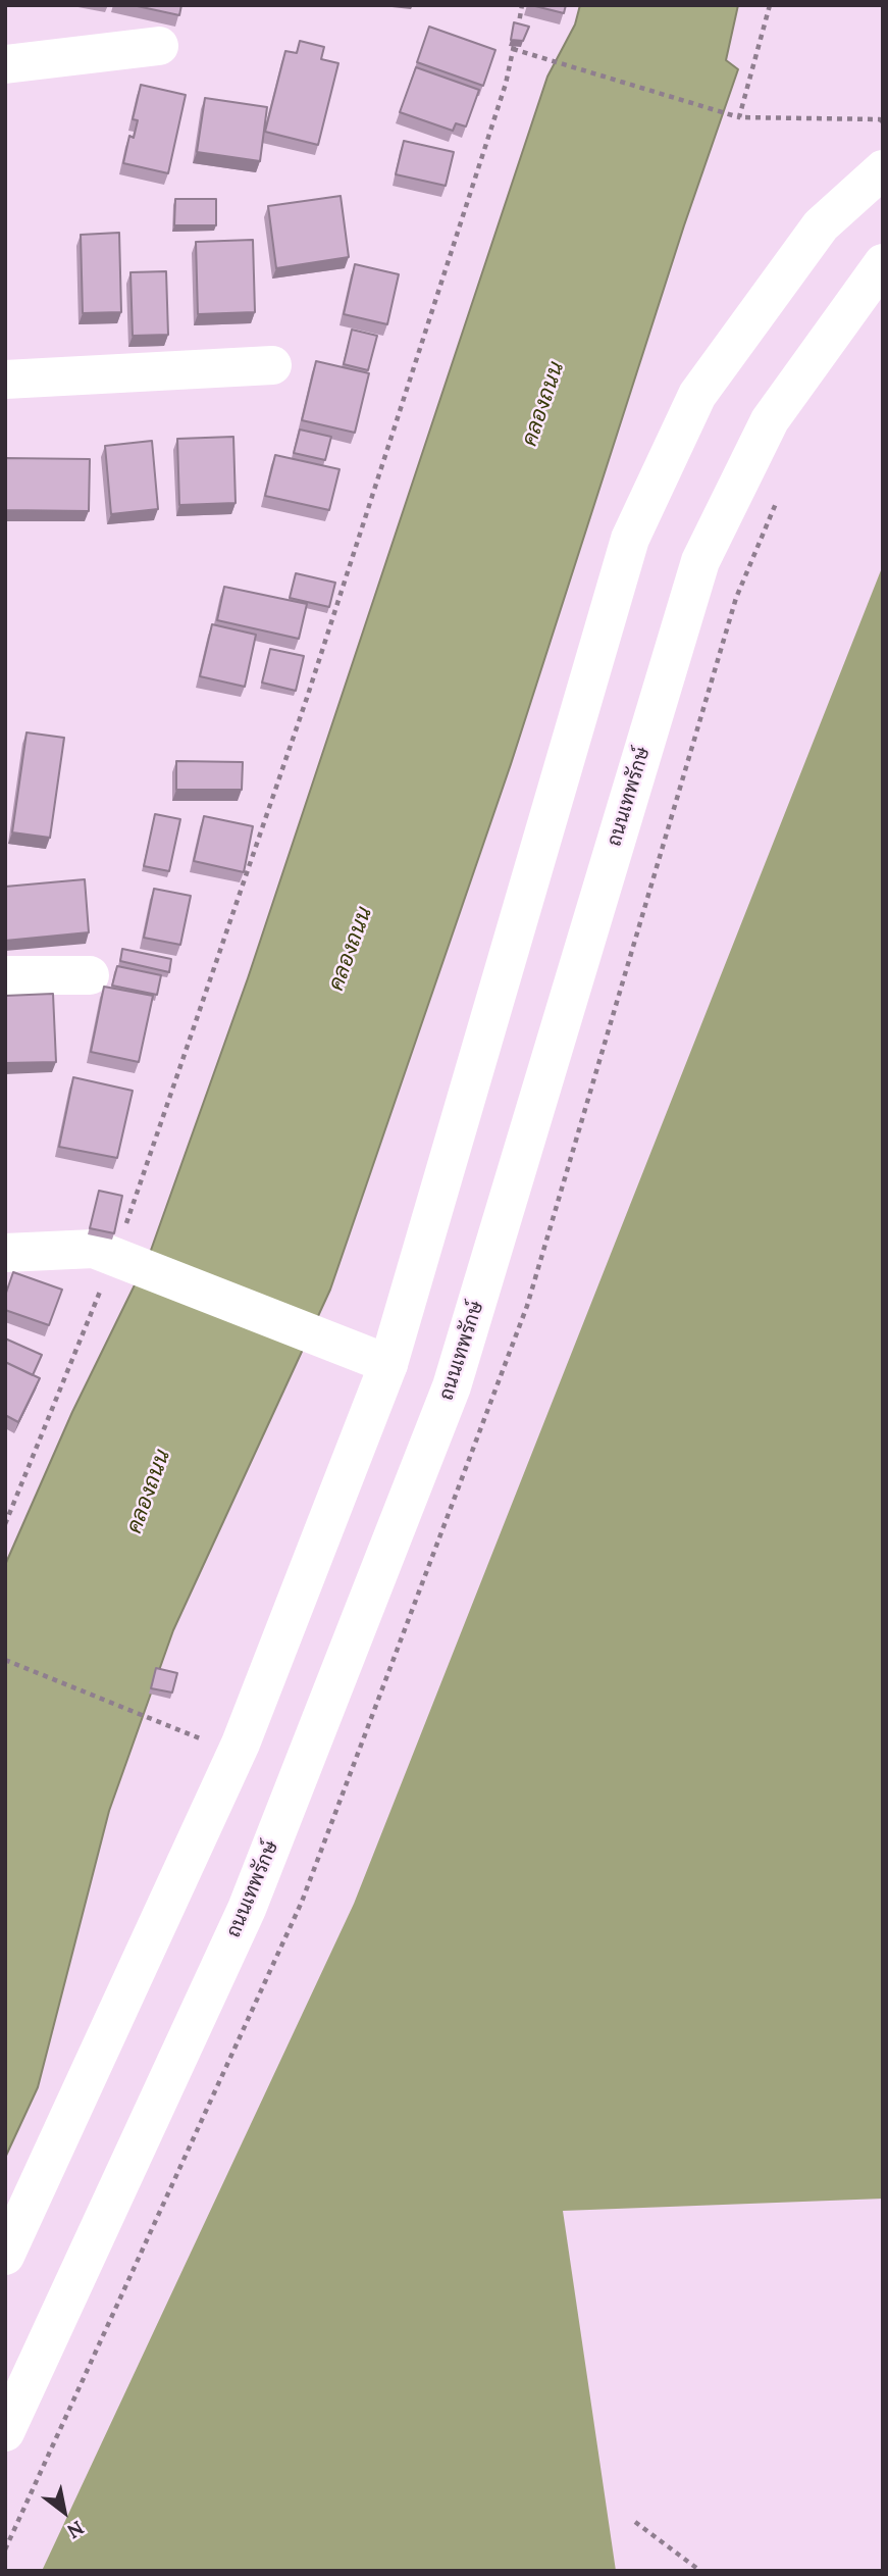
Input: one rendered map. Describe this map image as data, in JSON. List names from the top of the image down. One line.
{"streets":{"main road":["ถนนเทพรักษ์"]},"water":["คลองถนน"],"north":"bottom right"}
